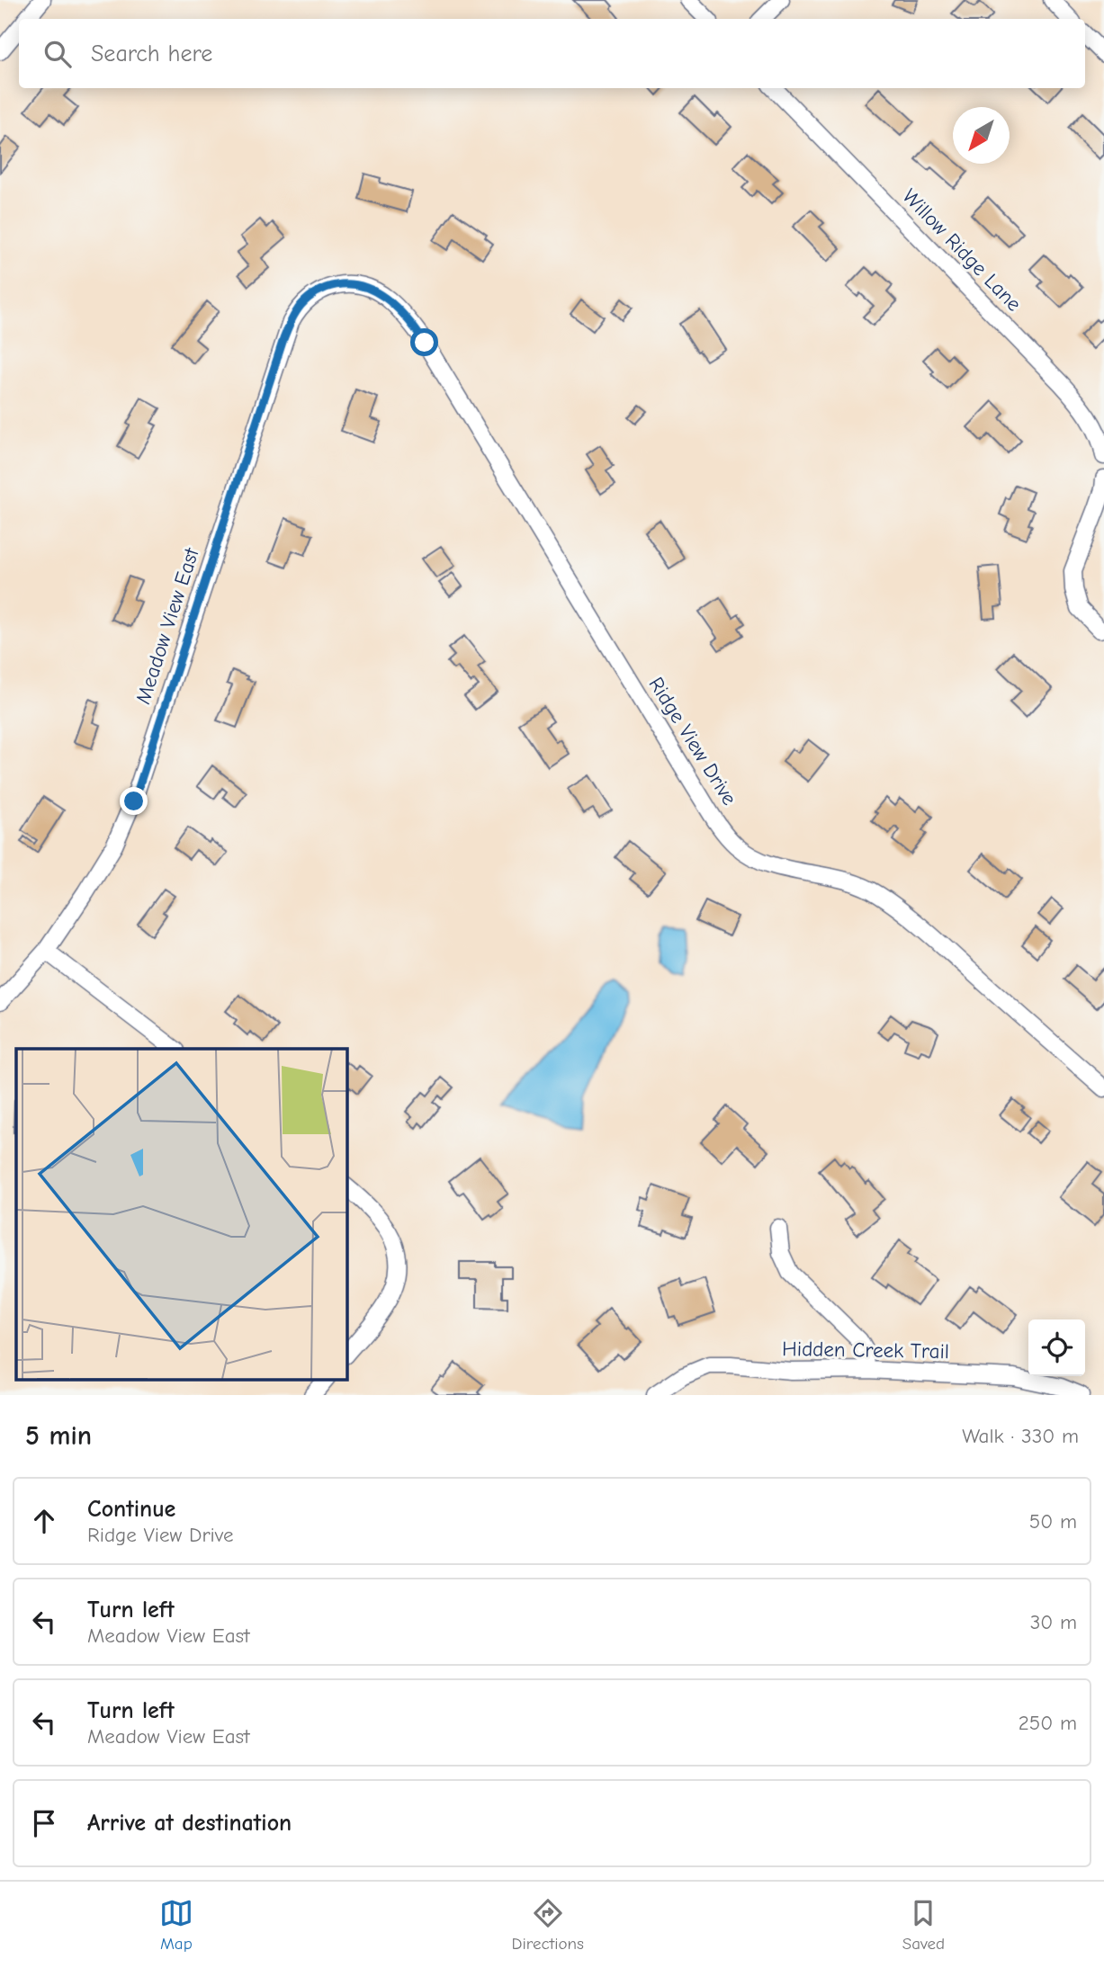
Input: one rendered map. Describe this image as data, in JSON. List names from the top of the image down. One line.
{"streets":{"street":["Willow Ridge Lane","Meadow View East","Ridge View Drive","Hidden Creek Trail"]},"crossings":[["Meadow View East","Ridge View Drive"]],"north":"bottom left","page":{"search":"Search here","heading":["5 min","Walk · 330 m"],"list":[["Continue","Ridge View Drive","50 m"],["Turn left","Meadow View East","30 m"],["Turn left","Meadow View East","250 m"],"Arrive at destination"],"nav":["Map","Directions","Saved"]}}
